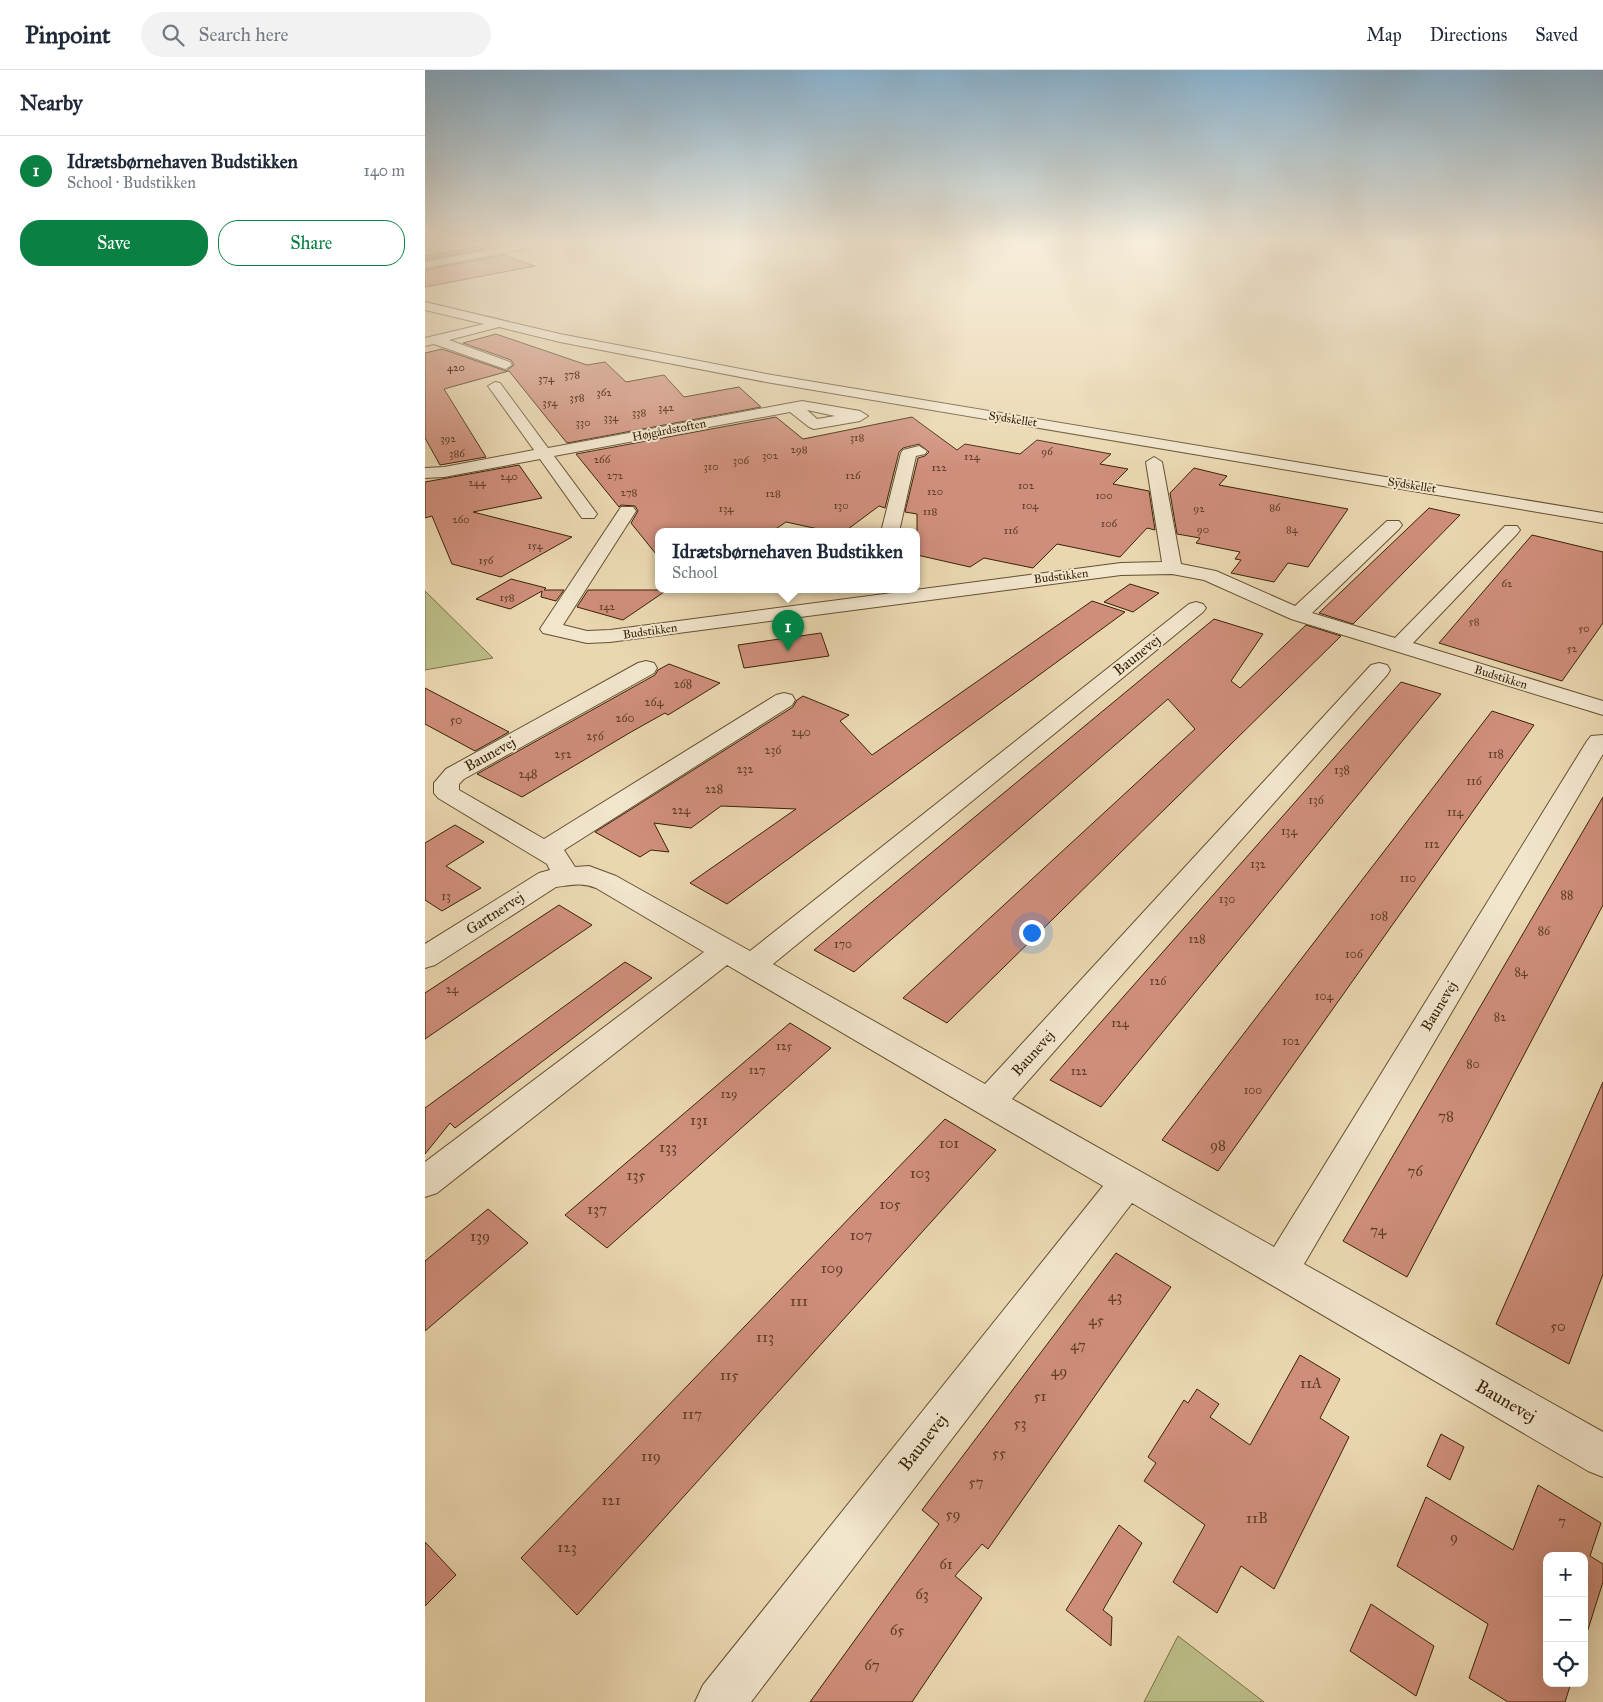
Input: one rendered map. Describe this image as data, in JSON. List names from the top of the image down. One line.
{"streets":{"street":["Sydskellet","Højgårdstoften","Budstikken","Baunevej","Gartnervej"]},"crossings":[["Baunevej","Gartnervej"]],"house_numbers":["420","378","374","362","358","354","342","338","334","330","318","392","298","96","386","302","124","266","306","310","122","272","126","240","244","102","120","278","128","100","130","104","86","134","92","118","260","106","90","84","116","154","156","62","158","142","58","50","52","268","264","260","50","240","256","236","252","118","232","138","248","116","228","136","224","114","134","112","132","110","88","13","130","108","86","128","170","106","84","126","24","104","82","124","102","125","80","127","122","100","129","78","131","101","98","133","76","103","135","105","137","74","107","139","109","43","111","45","50","113","47","49","115","11A","51","117","53","55","119","57","121","59","11B","7","9","123","61","63","65","67"],"page":{"header":"Pinpoint","search":"Search here","nav":["Map","Directions","Saved"],"heading":"Nearby","list":[{"mark":"1","name":"Idrætsbørnehaven Budstikken","note":"School · Budstikken","value":"140 m"}],"buttons":["Save","Share"],"popup":["Idrætsbørnehaven Budstikken","School"],"pins":"1","map_buttons":["+","−"]}}
